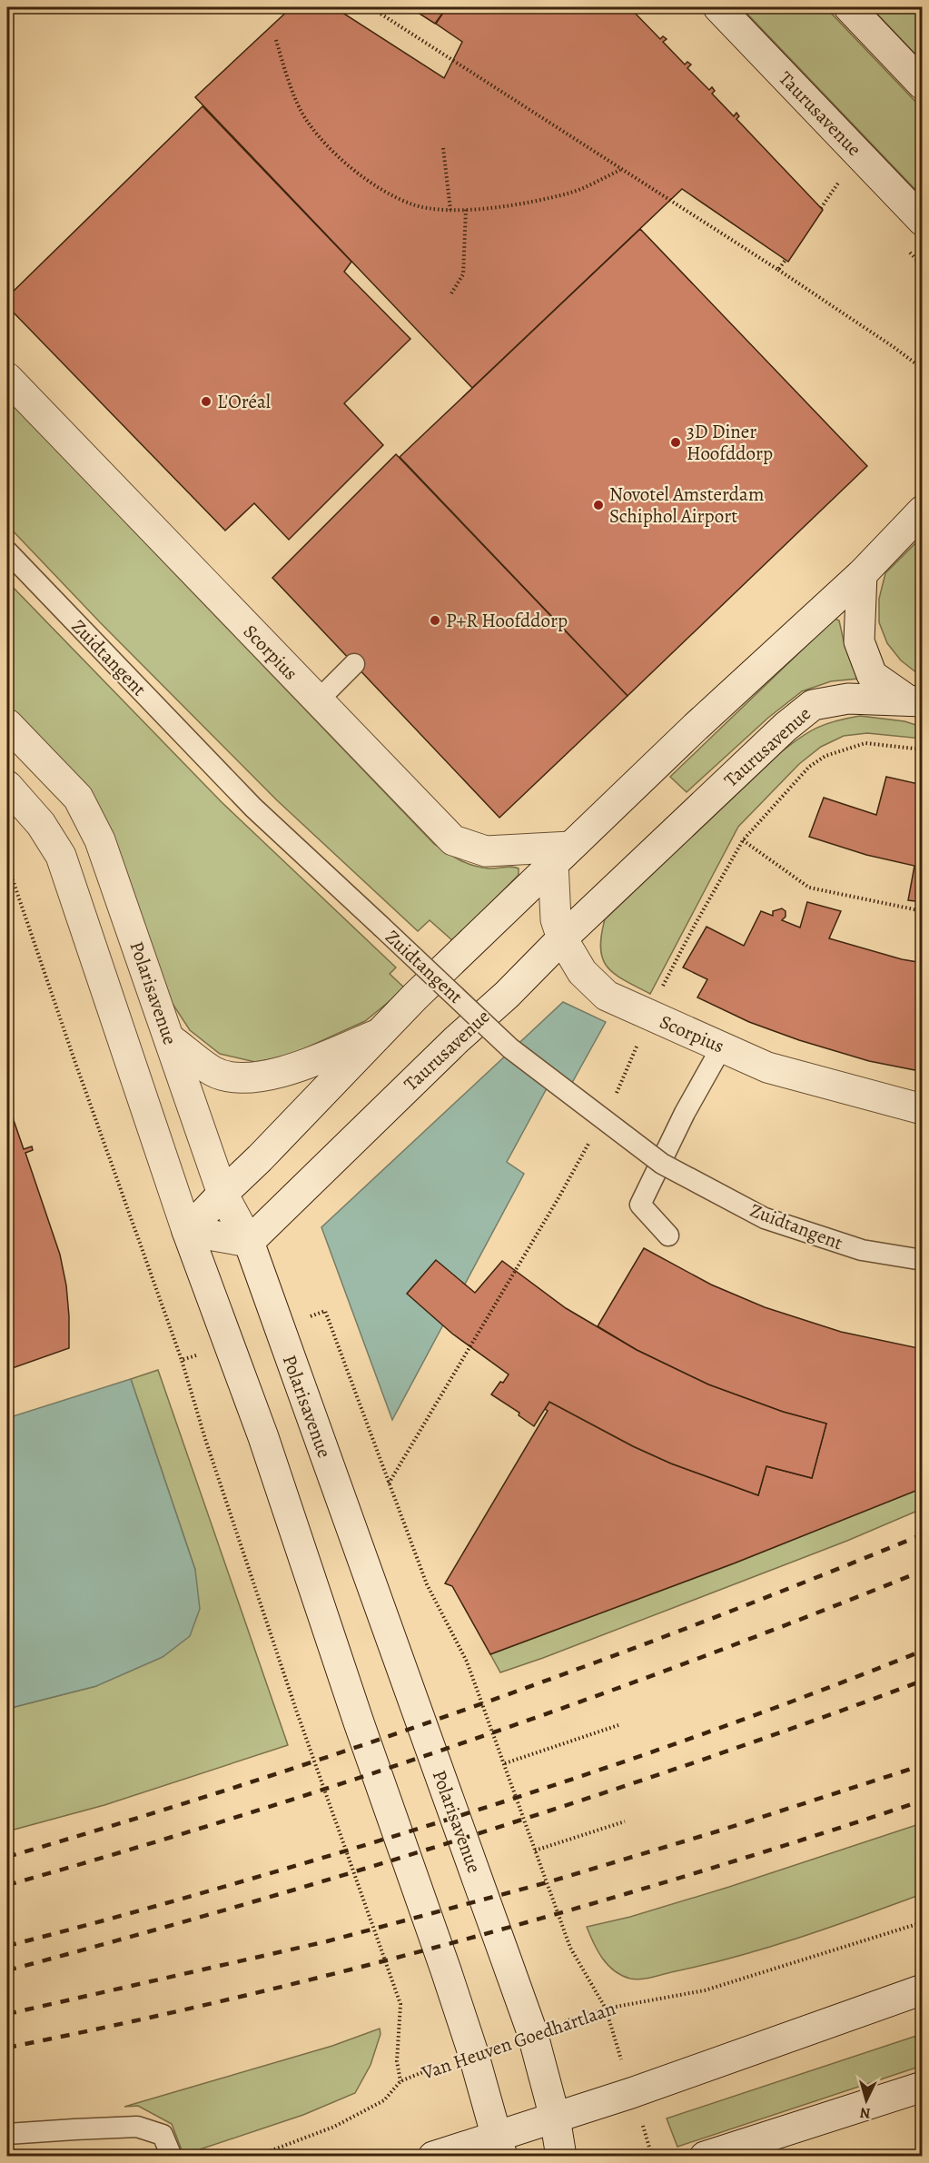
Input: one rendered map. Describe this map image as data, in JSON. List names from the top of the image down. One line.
{"streets":{"main road":["Taurusavenue","Scorpius","Polarisavenue"],"lane":["Zuidtangent"],"path":["Van Heuven Goedhartlaan"]},"crossings":[["Taurusavenue","Scorpius"],["Taurusavenue","Polarisavenue"],["Polarisavenue","Van Heuven Goedhartlaan"]],"places":["L'Oréal","3D Diner Hoofddorp","Novotel Amsterdam Schiphol Airport","P+R Hoofddorp"],"north":"bottom"}
